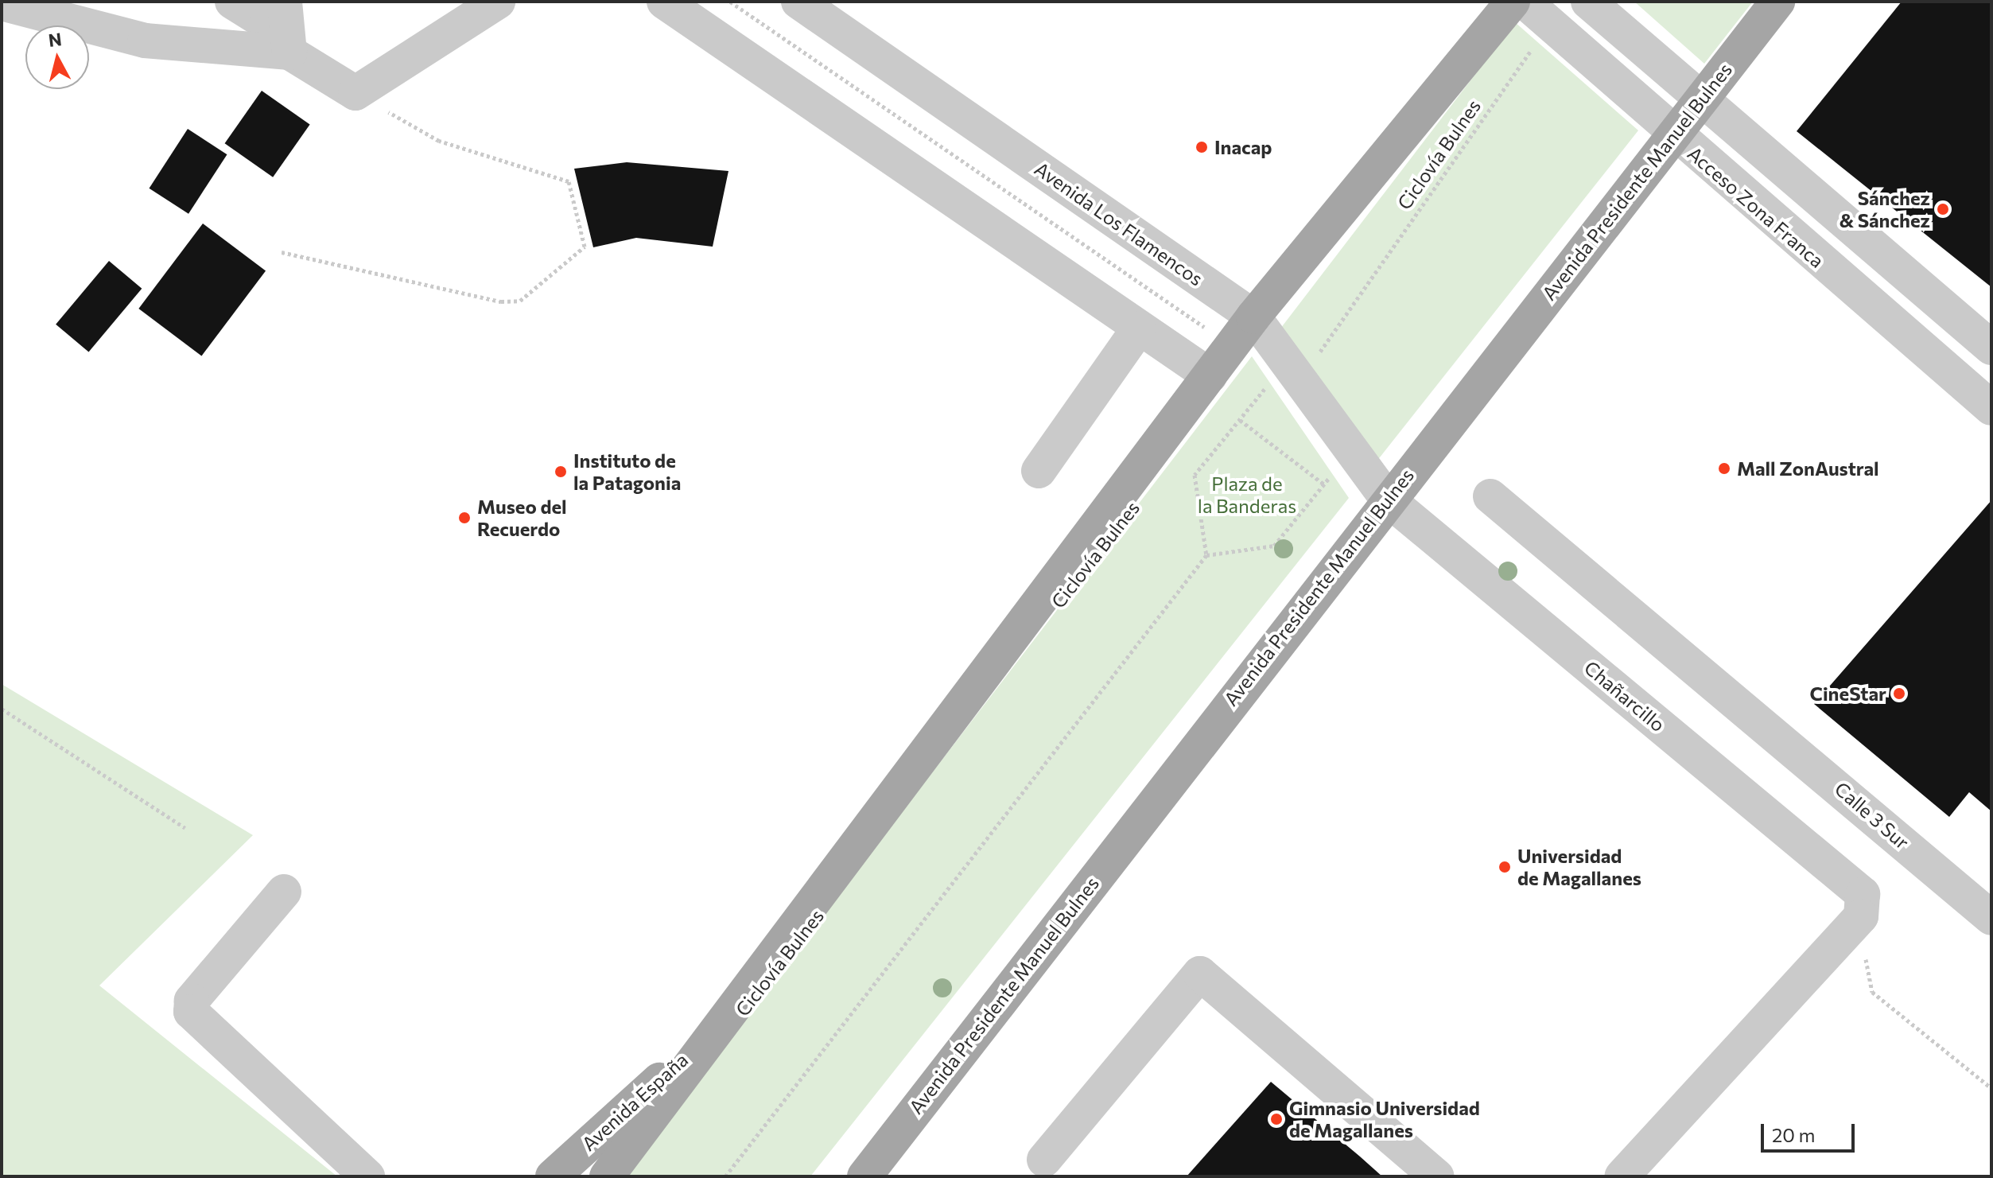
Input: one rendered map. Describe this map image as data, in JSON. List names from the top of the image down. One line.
{"streets":{"main road":["Avenida Presidente Manuel Bulnes","Avenida España"],"street":["Acceso Zona Franca","Avenida Los Flamencos","Chañarcillo","Calle 3 Sur"],"path":["Ciclovía Bulnes"]},"crossings":[["Ciclovía Bulnes","Acceso Zona Franca"],["Ciclovía Bulnes","Avenida Los Flamencos"],["Avenida Presidente Manuel Bulnes","Acceso Zona Franca"],["Avenida Presidente Manuel Bulnes","Avenida Los Flamencos"],["Avenida Presidente Manuel Bulnes","Chañarcillo"],["Avenida Los Flamencos","Chañarcillo"]],"parks":["Plaza de la Banderas"],"places":["Inacap","Sánchez & Sánchez","Mall ZonAustral","Instituto de la Patagonia","Museo del Recuerdo","CineStar","Universidad de Magallanes","Gimnasio Universidad de Magallanes"],"scale_bar":"20 m","north":"top"}
